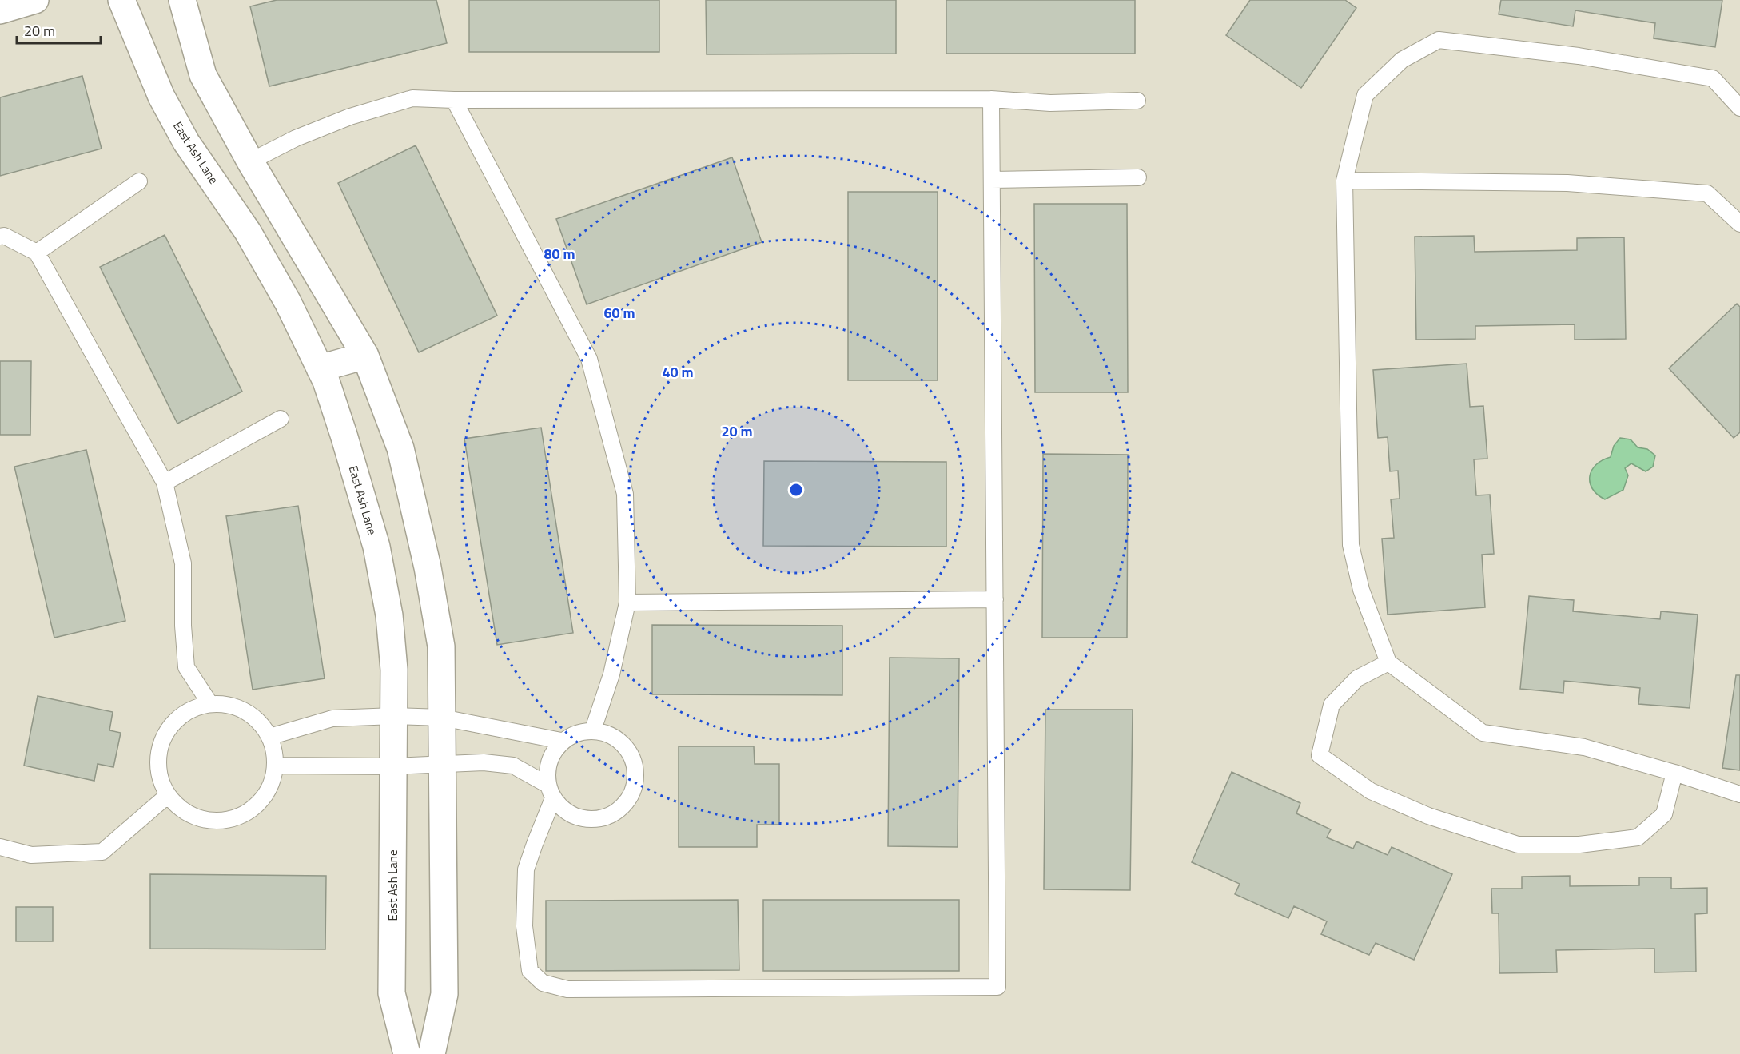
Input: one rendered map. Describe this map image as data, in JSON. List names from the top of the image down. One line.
{"streets":{"street":["East Ash Lane"]},"scale_bar":"20 m","rings":["80 m","60 m","40 m","20 m"]}
